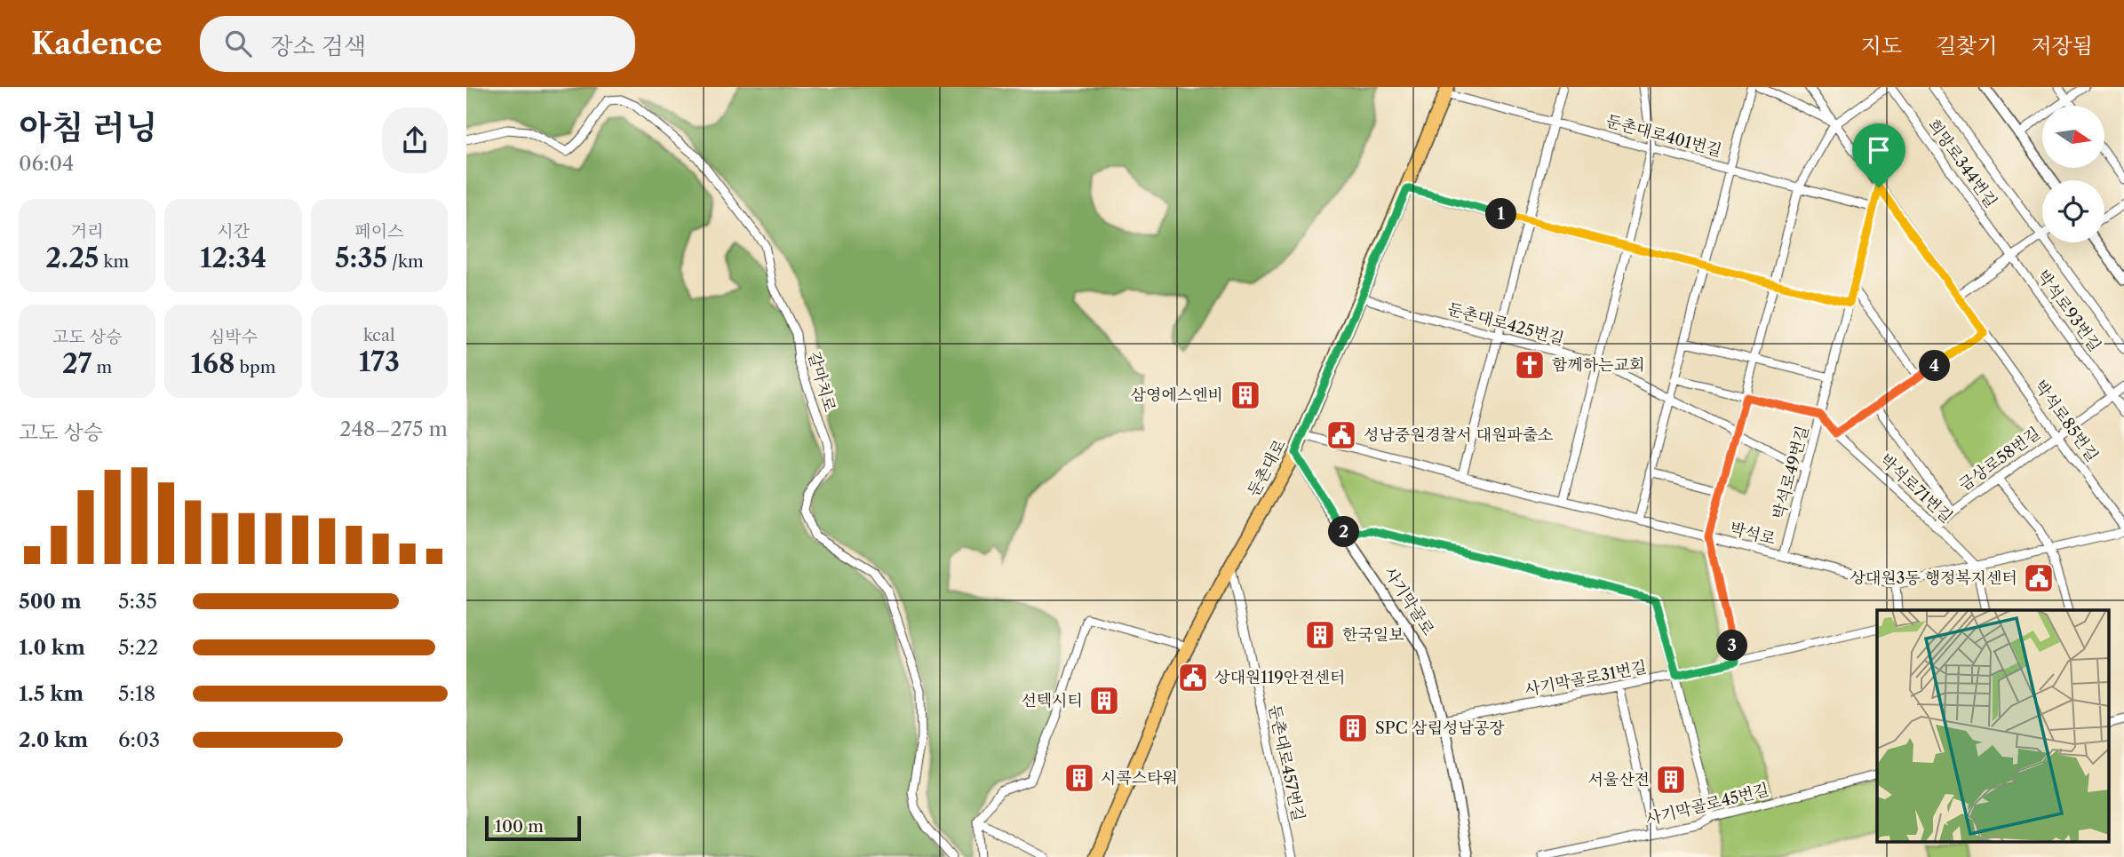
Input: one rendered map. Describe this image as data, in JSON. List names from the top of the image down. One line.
{"streets":{"main road":["둔촌대로"],"street":["둔촌대로401번길","희망로344번길","박석로93번길","둔촌대로425번길","갈마치로","박석로85번길","금상로58번길","박석로49번길","박석로71번길","박석로","사기막골로","사기막골로31번길","둔촌대로457번길","사기막골로45번길"]},"crossings":[["둔촌대로401번길","둔촌대로"],["둔촌대로401번길","박석로49번길"],["희망로344번길","박석로93번길"],["박석로93번길","금상로58번길"],["둔촌대로425번길","둔촌대로"],["둔촌대로425번길","박석로49번길"],["박석로85번길","금상로58번길"],["박석로85번길","박석로49번길"],["박석로85번길","박석로"],["금상로58번길","박석로71번길"],["둔촌대로","박석로"],["둔촌대로","사기막골로"],["둔촌대로","둔촌대로457번길"],["박석로49번길","박석로71번길"],["박석로49번길","박석로"],["박석로71번길","박석로"],["사기막골로","사기막골로31번길"]],"places":{"church":["함께하는교회"],"building":["삼영에스엔비","한국일보","선텍시티","SPC 삼립성남공장","시콕스타워","서울산전"],"public building":["성남중원경찰서 대원파출소","상대원3동 행정복지센터","상대원119안전센터"]},"scale_bar":"100 m","north":"right","page":{"header":"Kadence","search":"장소 검색","nav":["지도","길찾기","저장됨"],"heading":["아침 러닝","06:04"],"stats":[["거리","2.25 km"],["시간","12:34"],["페이스","5:35 /km"],["고도 상승","27 m"],["심박수","168 bpm"],["kcal","173"]],"pins":["1","4","2","3"],"chart":["고도 상승","248–275 m"],"list":[{"name":"500 m","note":"5:35"},{"name":"1.0 km","note":"5:22"},{"name":"1.5 km","note":"5:18"},{"name":"2.0 km","note":"6:03"}],"scale":"100 m"}}
